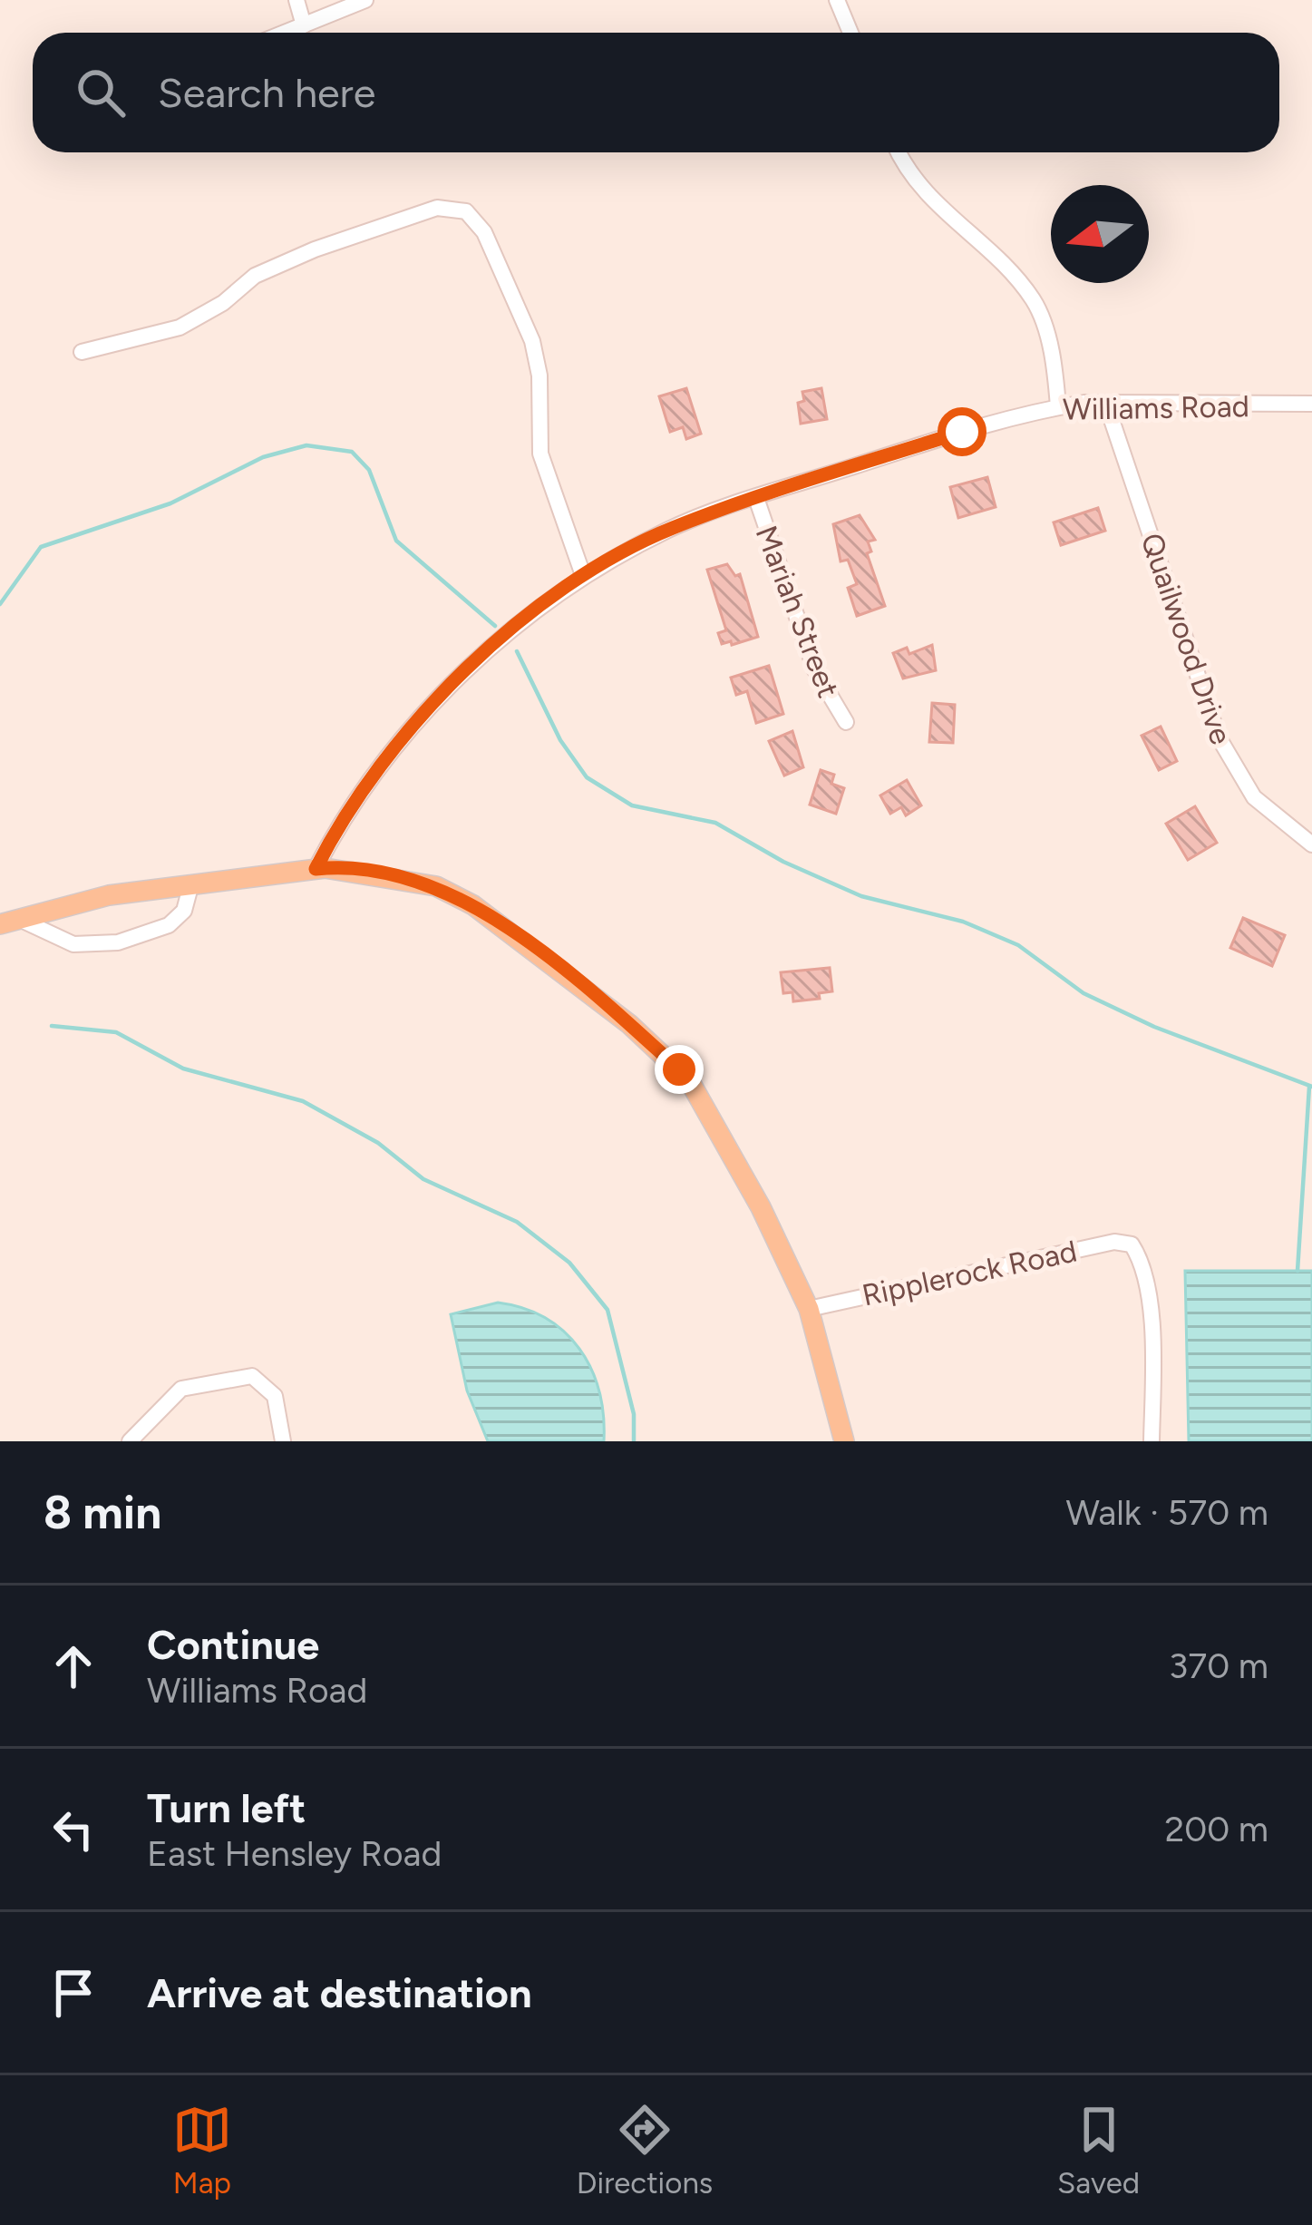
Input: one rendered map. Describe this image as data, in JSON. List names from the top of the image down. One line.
{"streets":{"street":["Williams Road","Mariah Street","Quailwood Drive","Ripplerock Road"]},"crossings":[["Williams Road","Mariah Street"],["Williams Road","Quailwood Drive"]],"north":"left","page":{"search":"Search here","heading":["8 min","Walk · 570 m"],"list":[["Continue","Williams Road","370 m"],["Turn left","East Hensley Road","200 m"],"Arrive at destination"],"nav":["Map","Directions","Saved"]}}
